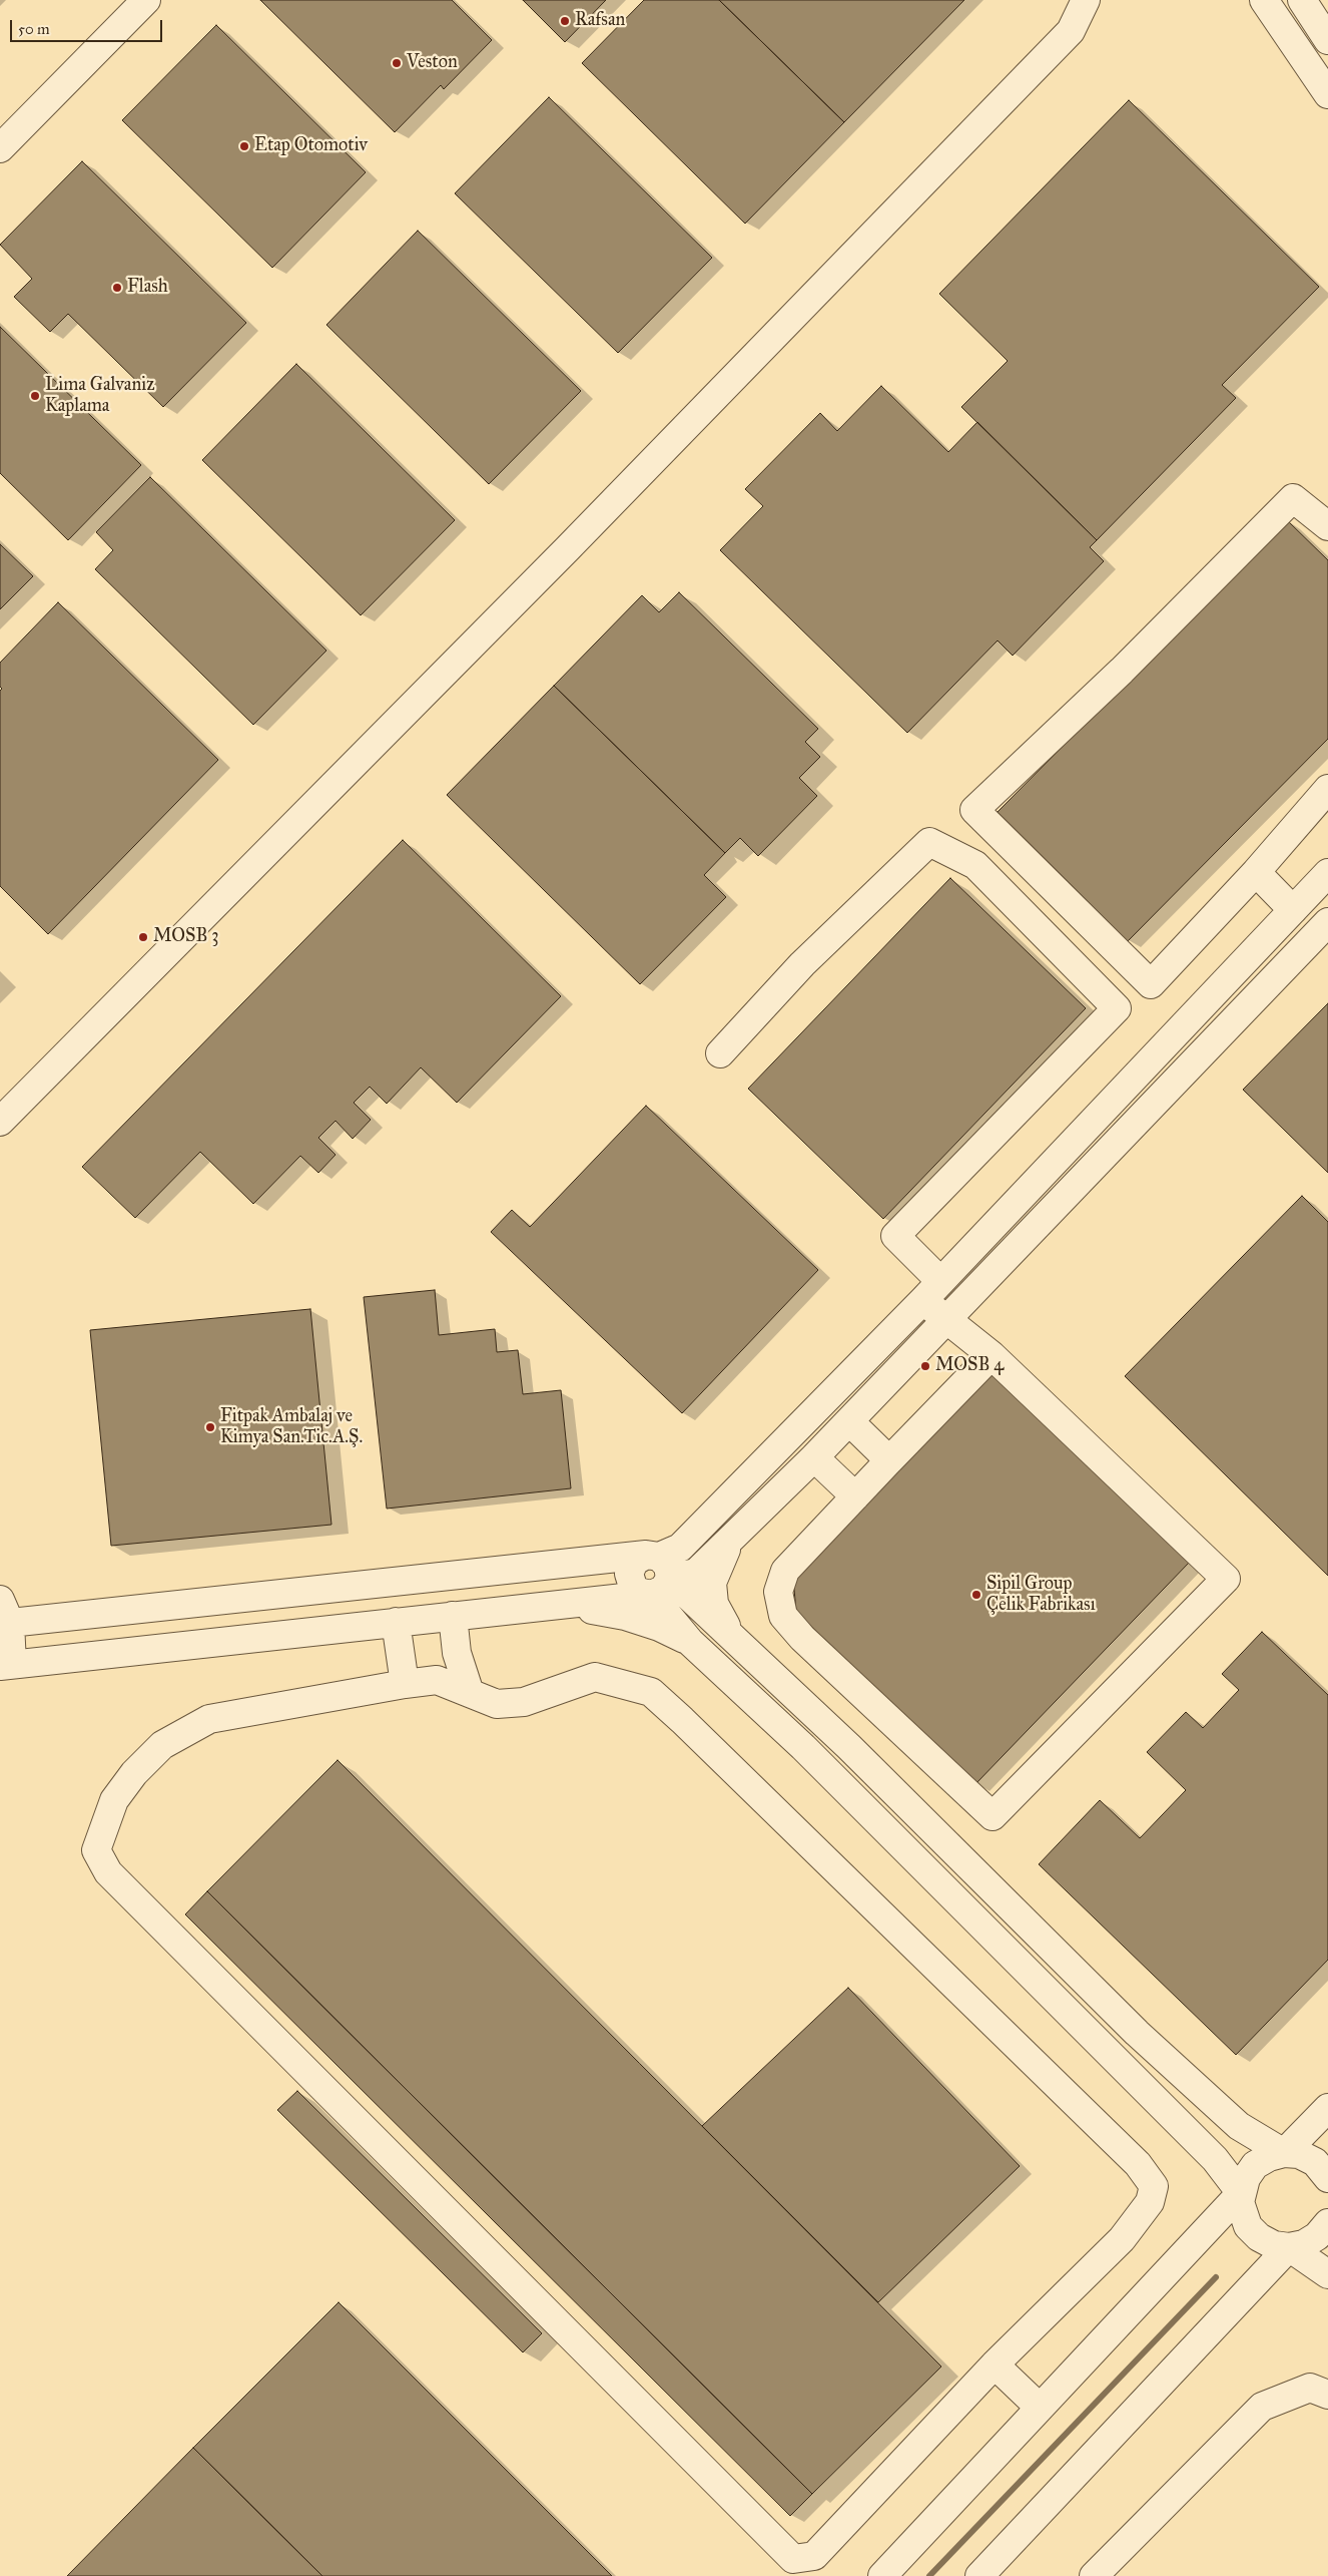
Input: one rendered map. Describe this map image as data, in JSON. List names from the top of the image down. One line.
{"places":["Rafsan","Veston","Etap Otomotiv","Flash","Lima Galvaniz Kaplama","MOSB 3","MOSB 4","Fitpak Ambalaj ve Kimya San.Tic.A.Ş.","Sipil Group Çelik Fabrikası"],"scale_bar":"50 m"}
